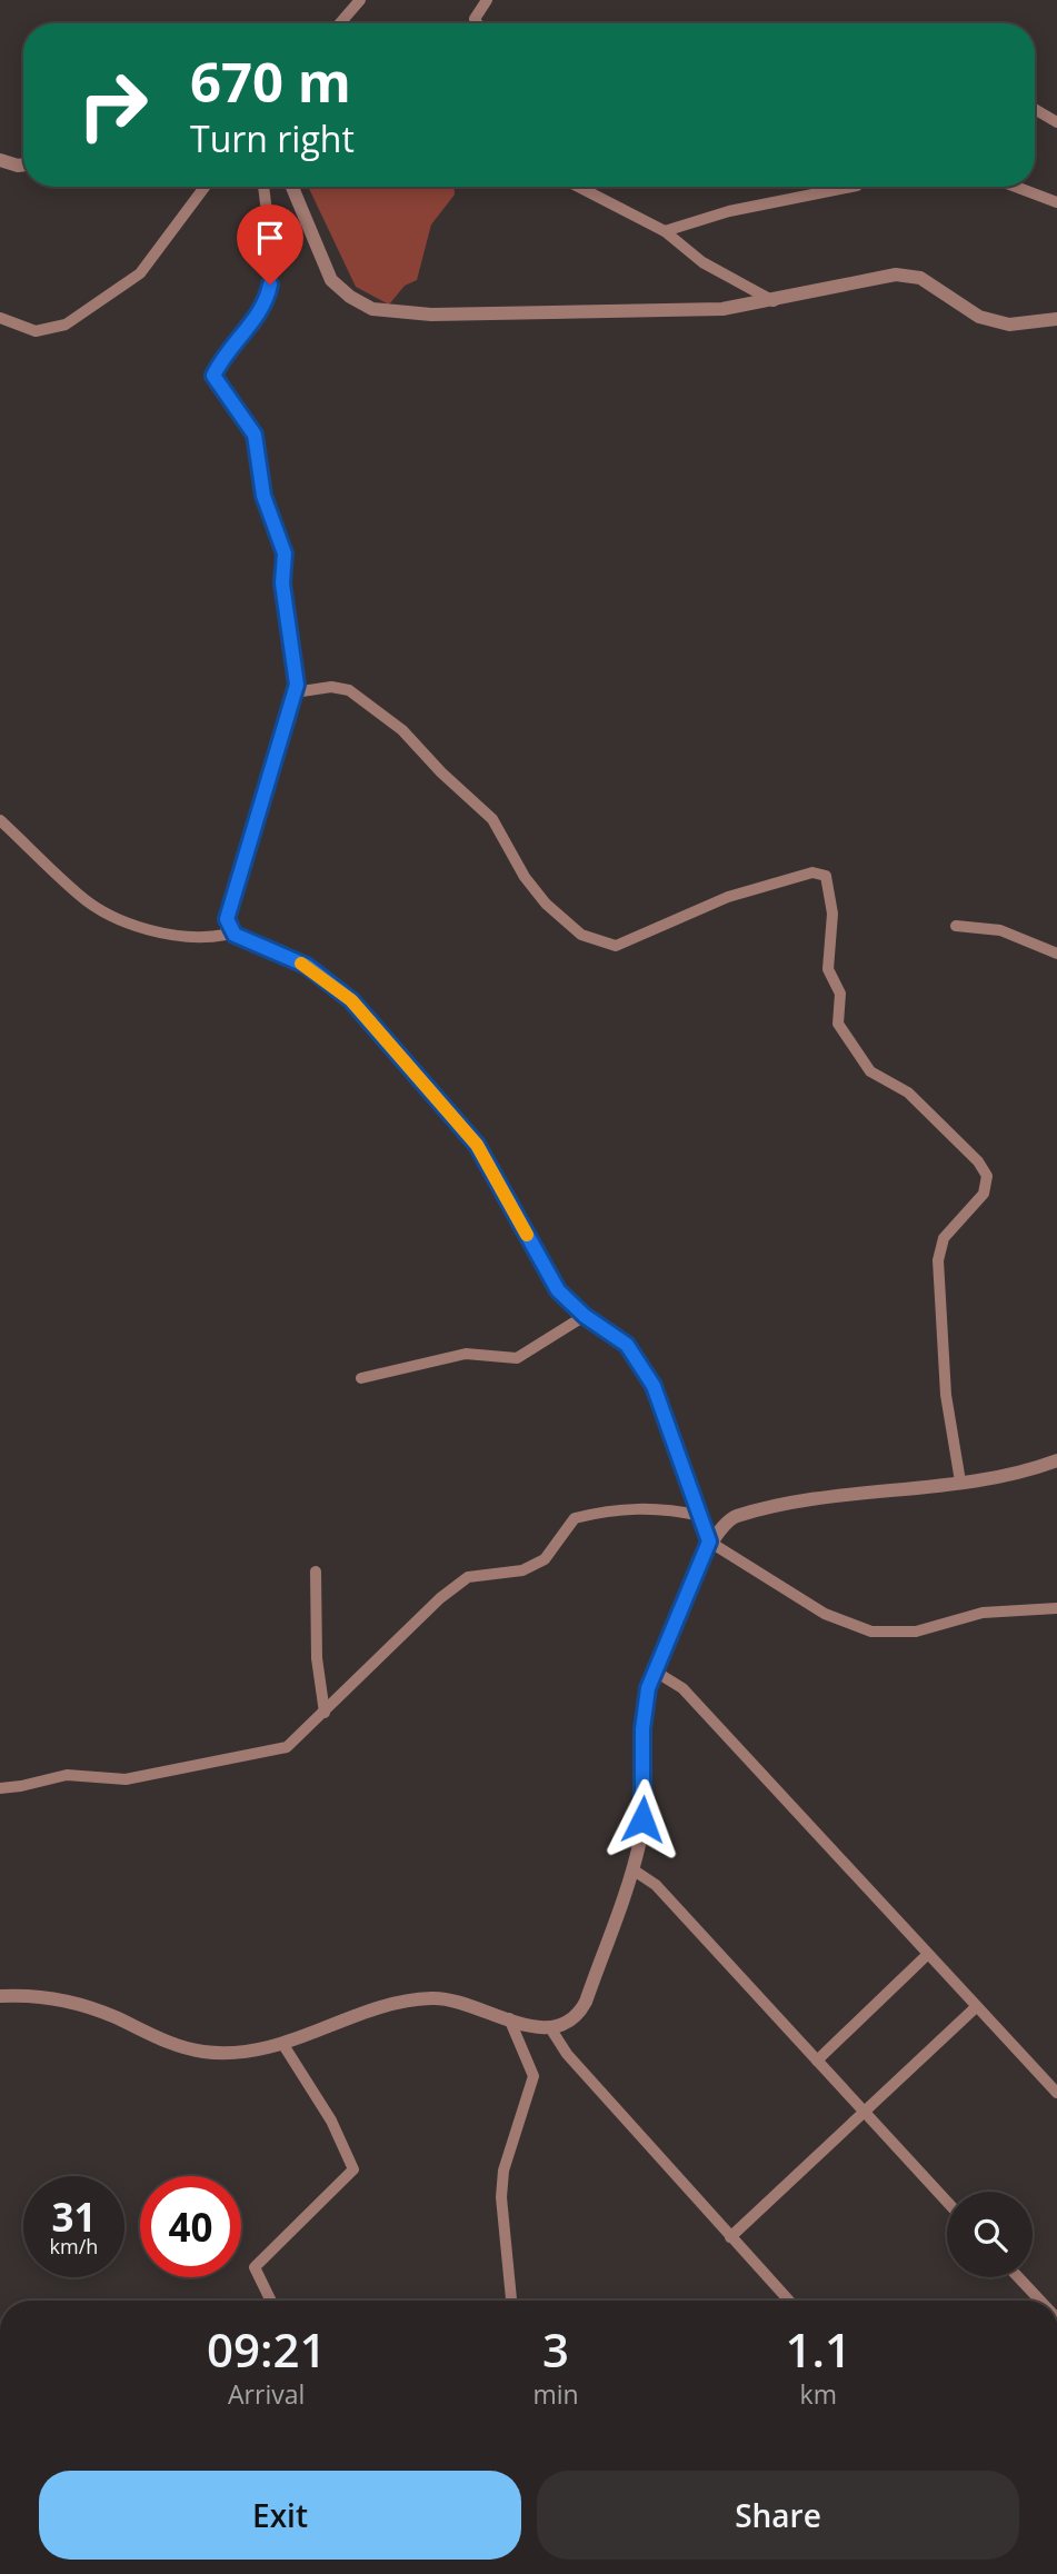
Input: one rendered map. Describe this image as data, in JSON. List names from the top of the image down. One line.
{"page":{"turn":["670 m","Turn right"],"speed":"31 km/h","limit":"40","eta":["09:21","Arrival","3","min","1.1","km"],"buttons":["Exit","Share"]}}
